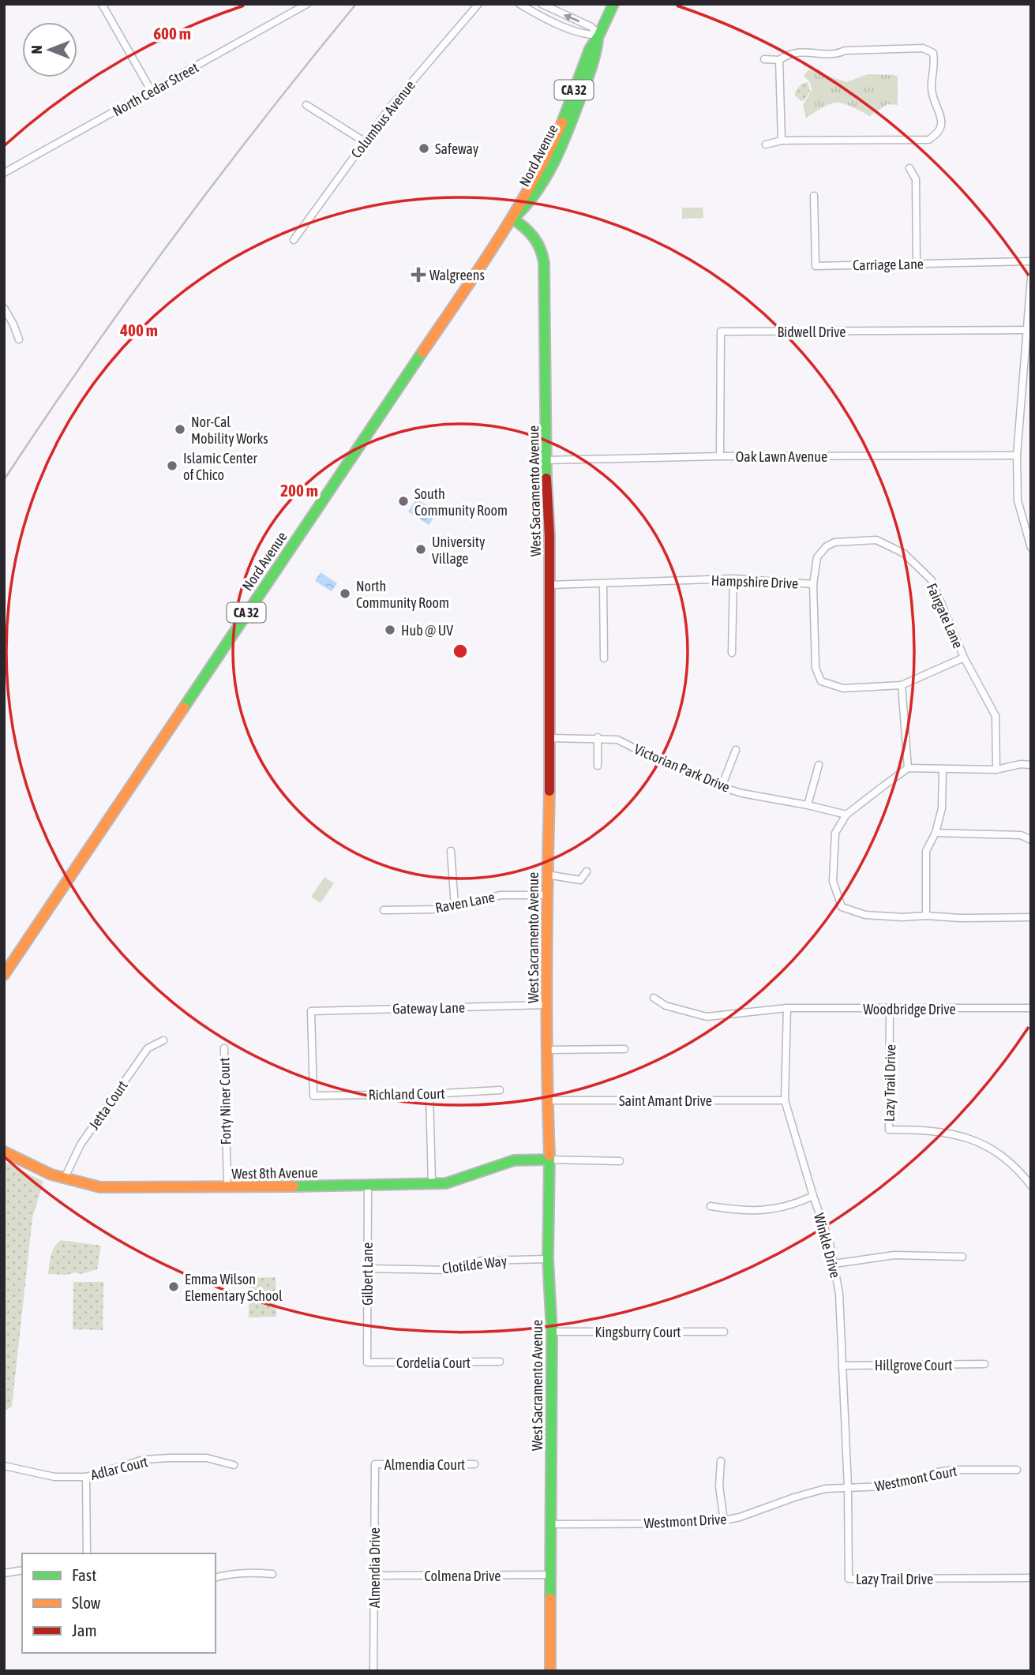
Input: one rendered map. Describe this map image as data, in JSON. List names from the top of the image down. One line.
{"streets":{"street":["North Cedar Street","CA 32","Columbus Avenue","Nord Avenue","Carriage Lane","Bidwell Drive","Oak Lawn Avenue","West Sacramento Avenue","Hampshire Drive","Fairgate Lane","Victorian Park Drive","Raven Lane","Gateway Lane","Woodbridge Drive","Lazy Trail Drive","Richland Court","Saint Amant Drive","Forty Niner Court","Jetta Court","West 8th Avenue","Winkle Drive","Clotilde Way","Gilbert Lane","Kingsburry Court","Cordelia Court","Hillgrove Court","Almendia Court","Adlar Court","Westmont Court","Westmont Drive","Almendia Drive","Colmena Drive"]},"crossings":[["Nord Avenue","West Sacramento Avenue"],["Bidwell Drive","Oak Lawn Avenue"],["Oak Lawn Avenue","West Sacramento Avenue"],["West Sacramento Avenue","Hampshire Drive"],["West Sacramento Avenue","Victorian Park Drive"],["West Sacramento Avenue","Raven Lane"],["West Sacramento Avenue","Gateway Lane"],["West Sacramento Avenue","Saint Amant Drive"],["West Sacramento Avenue","West 8th Avenue"],["West Sacramento Avenue","Clotilde Way"],["West Sacramento Avenue","Kingsburry Court"],["West Sacramento Avenue","Westmont Drive"],["West Sacramento Avenue","Colmena Drive"],["Hampshire Drive","Fairgate Lane"],["Gateway Lane","Richland Court"],["Woodbridge Drive","Lazy Trail Drive"],["Woodbridge Drive","Winkle Drive"],["Lazy Trail Drive","Winkle Drive"],["Lazy Trail Drive","Westmont Court"],["Lazy Trail Drive","Westmont Drive"],["Saint Amant Drive","Winkle Drive"],["Forty Niner Court","West 8th Avenue"],["Jetta Court","West 8th Avenue"],["West 8th Avenue","Gilbert Lane"],["Winkle Drive","Hillgrove Court"],["Winkle Drive","Westmont Court"],["Winkle Drive","Westmont Drive"],["Clotilde Way","Gilbert Lane"],["Gilbert Lane","Cordelia Court"],["Almendia Court","Almendia Drive"],["Westmont Court","Westmont Drive"],["Almendia Drive","Colmena Drive"]],"places":{"other":["Safeway","Nor-Cal Mobility Works","Islamic Center of Chico","South Community Room","University Village","North Community Room","Hub @ UV","Emma Wilson Elementary School"],"health":["Walgreens"]},"legend":["Fast","Slow","Jam"],"north":"left","rings":["600 m","400 m","200 m"]}
